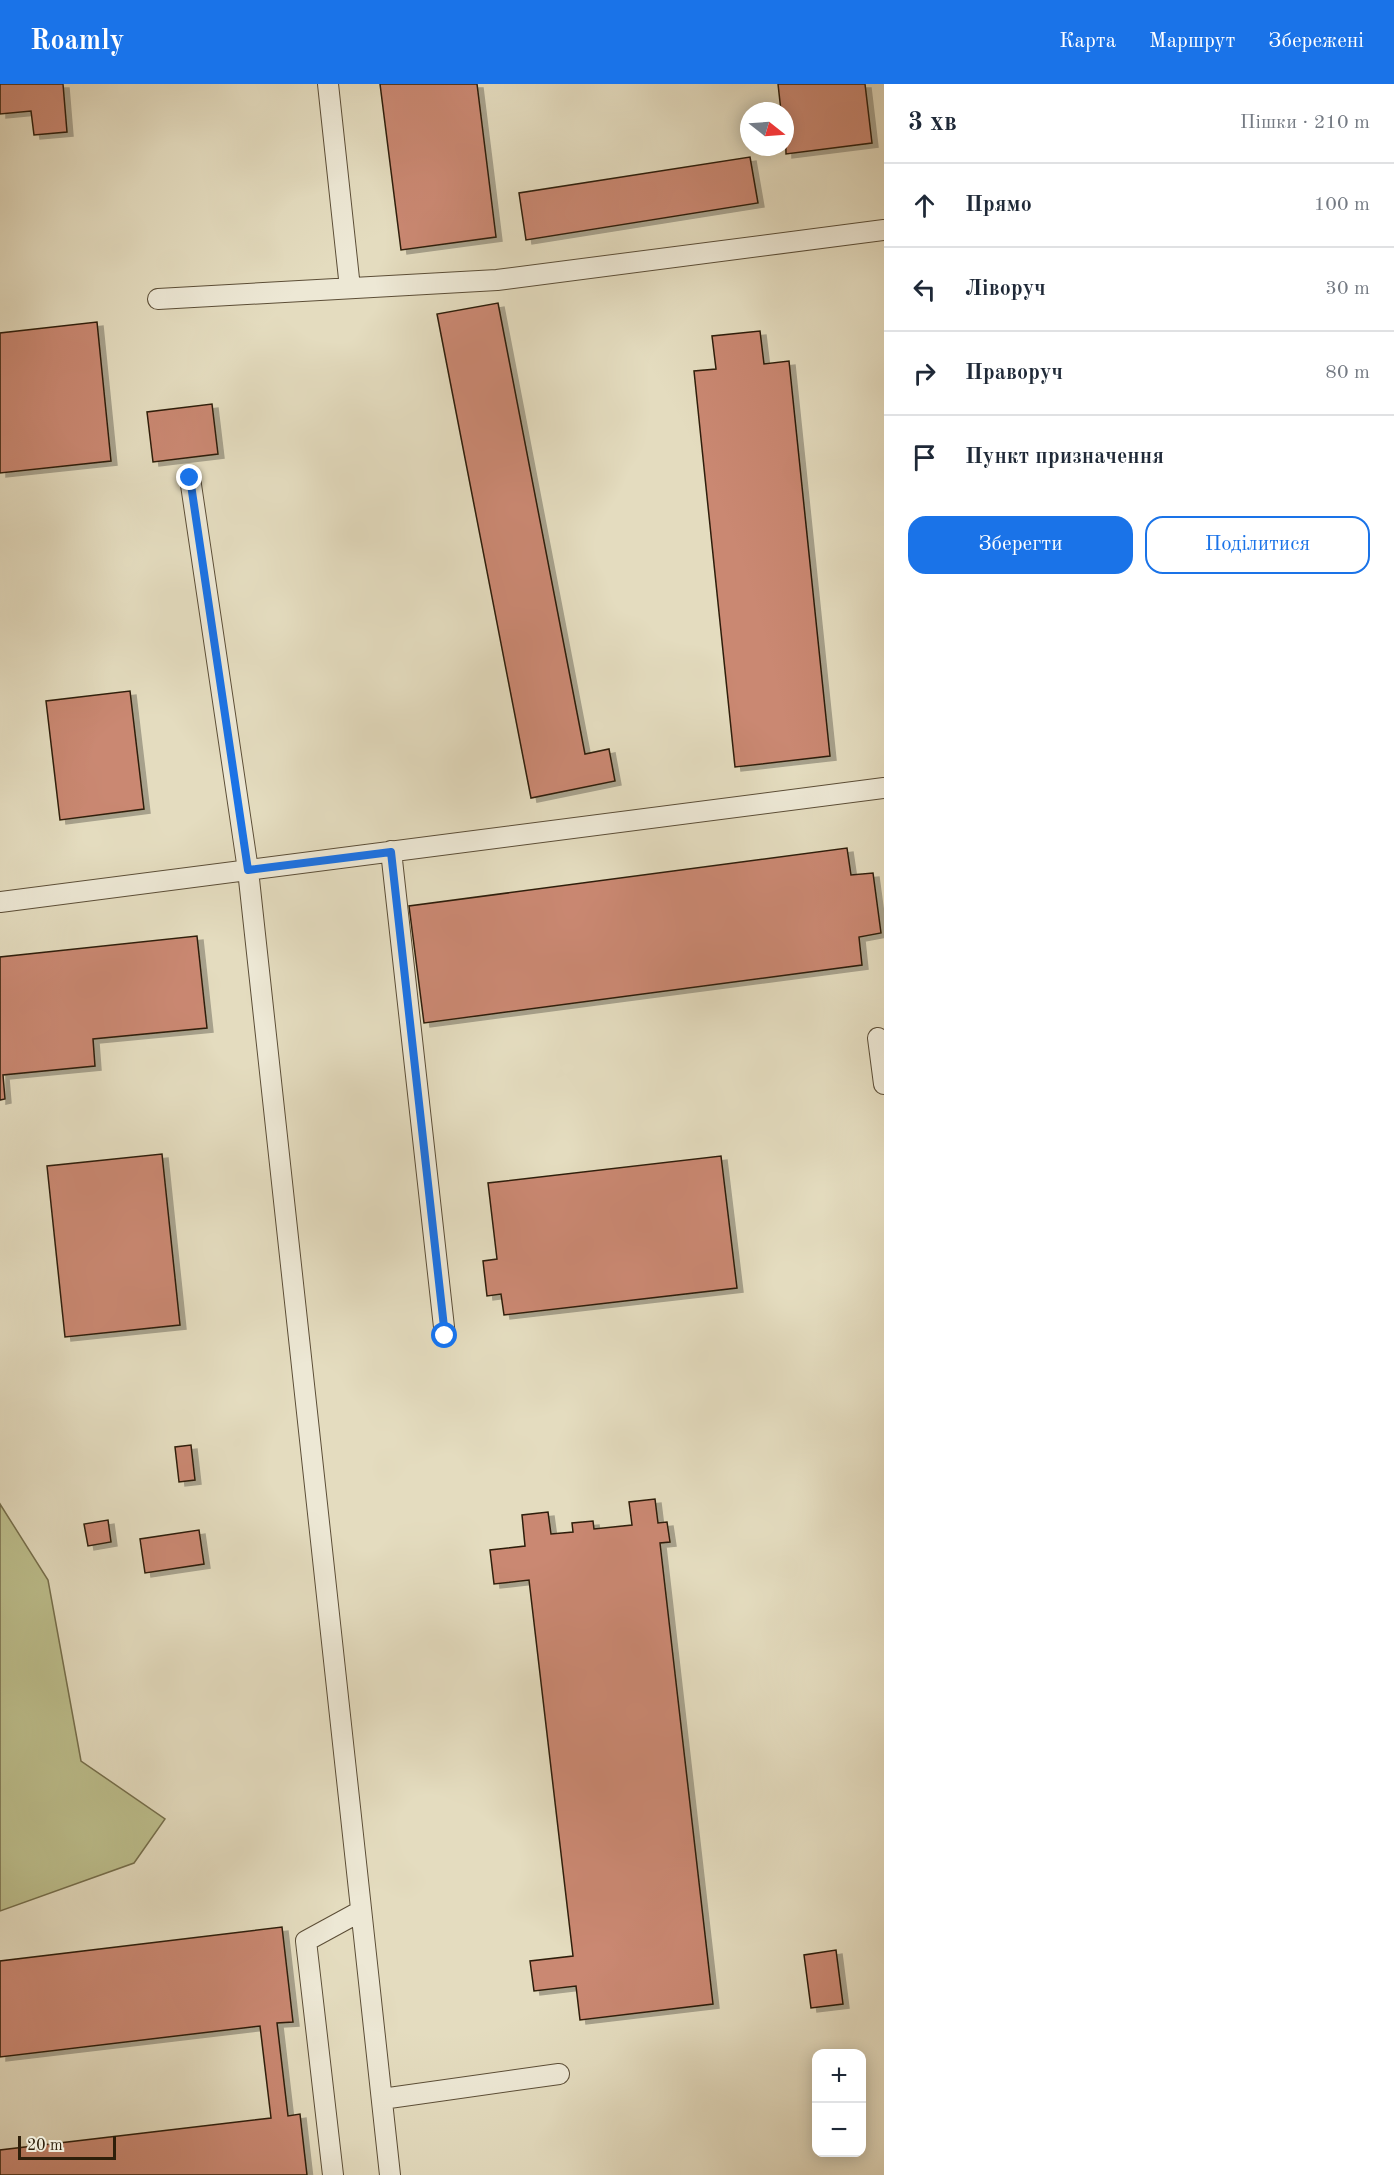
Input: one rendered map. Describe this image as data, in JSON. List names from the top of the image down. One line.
{"scale_bar":"20 m","north":"right","page":{"header":"Roamly","nav":["Карта","Маршрут","Збережені"],"heading":["3 хв","Пішки · 210 m"],"list":[["Прямо","100 m"],["Ліворуч","30 m"],["Праворуч","80 m"],"Пункт призначення"],"buttons":["Зберегти","Поділитися"],"map_buttons":["+","−"],"scale":"20 m"}}
